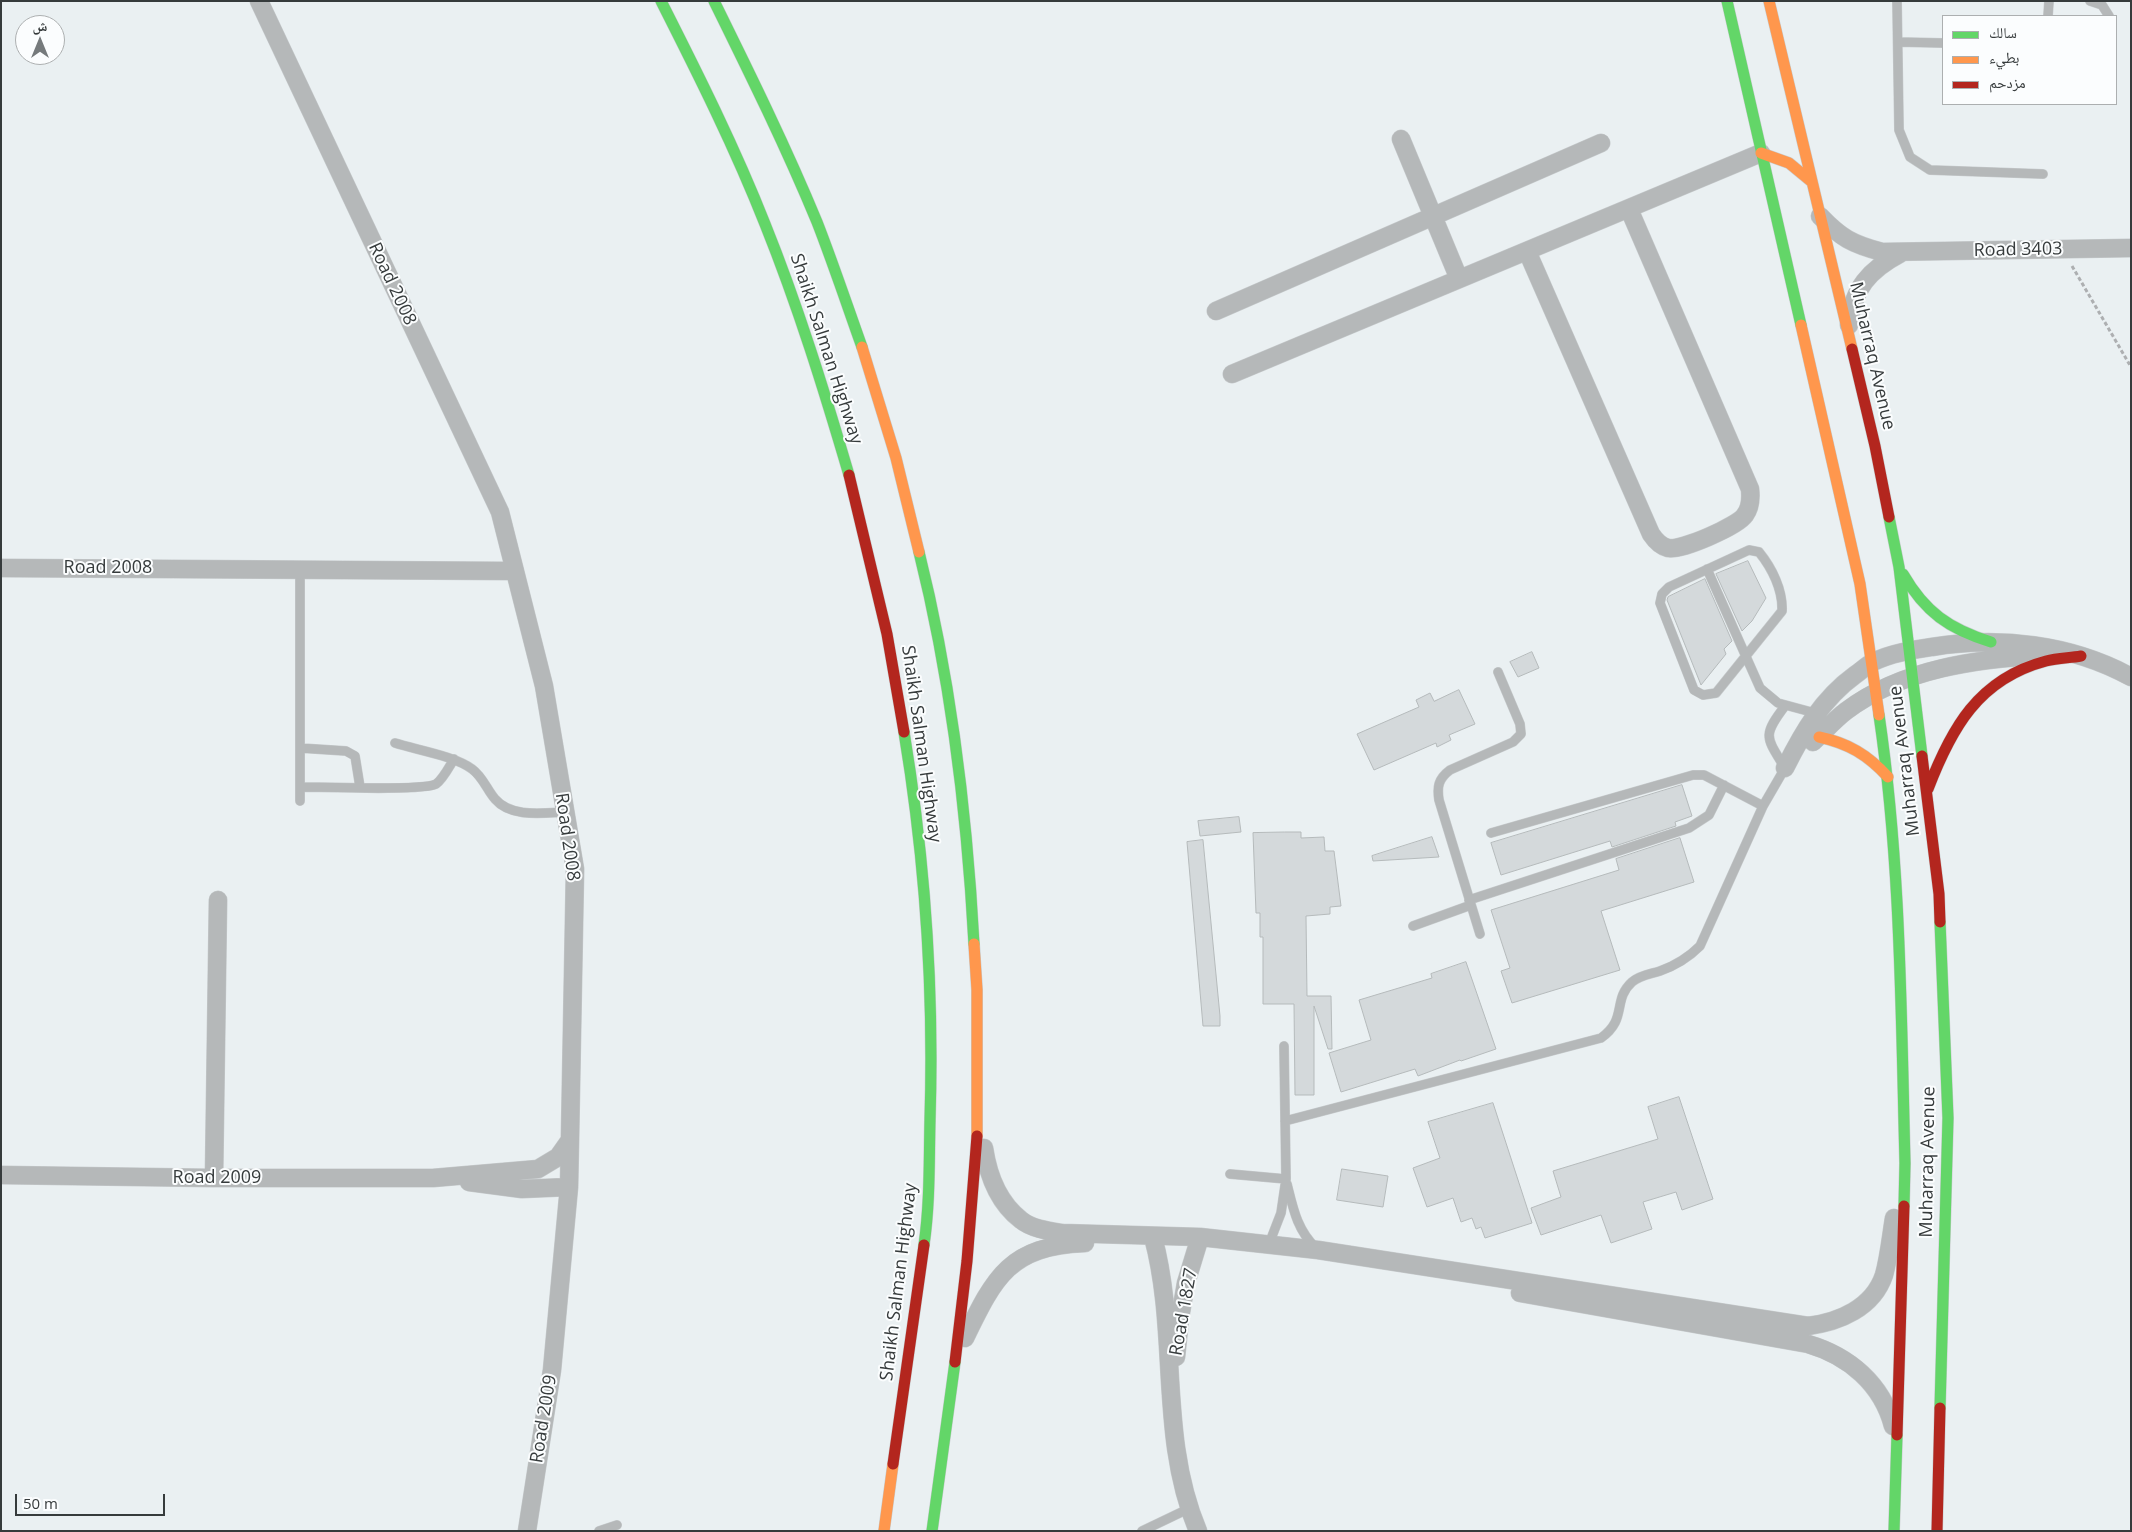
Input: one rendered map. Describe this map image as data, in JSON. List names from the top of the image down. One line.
{"streets":{"main road":["Shaikh Salman Highway","Muharraq Avenue"],"street":["Road 3403","Road 2008","Road 2009","Road 1827"]},"crossings":[["Road 3403","Muharraq Avenue"],["Road 2008","Road 2009"]],"legend":["سالك","بطيء","مزدحم"],"scale_bar":"50 m","north":"top"}
